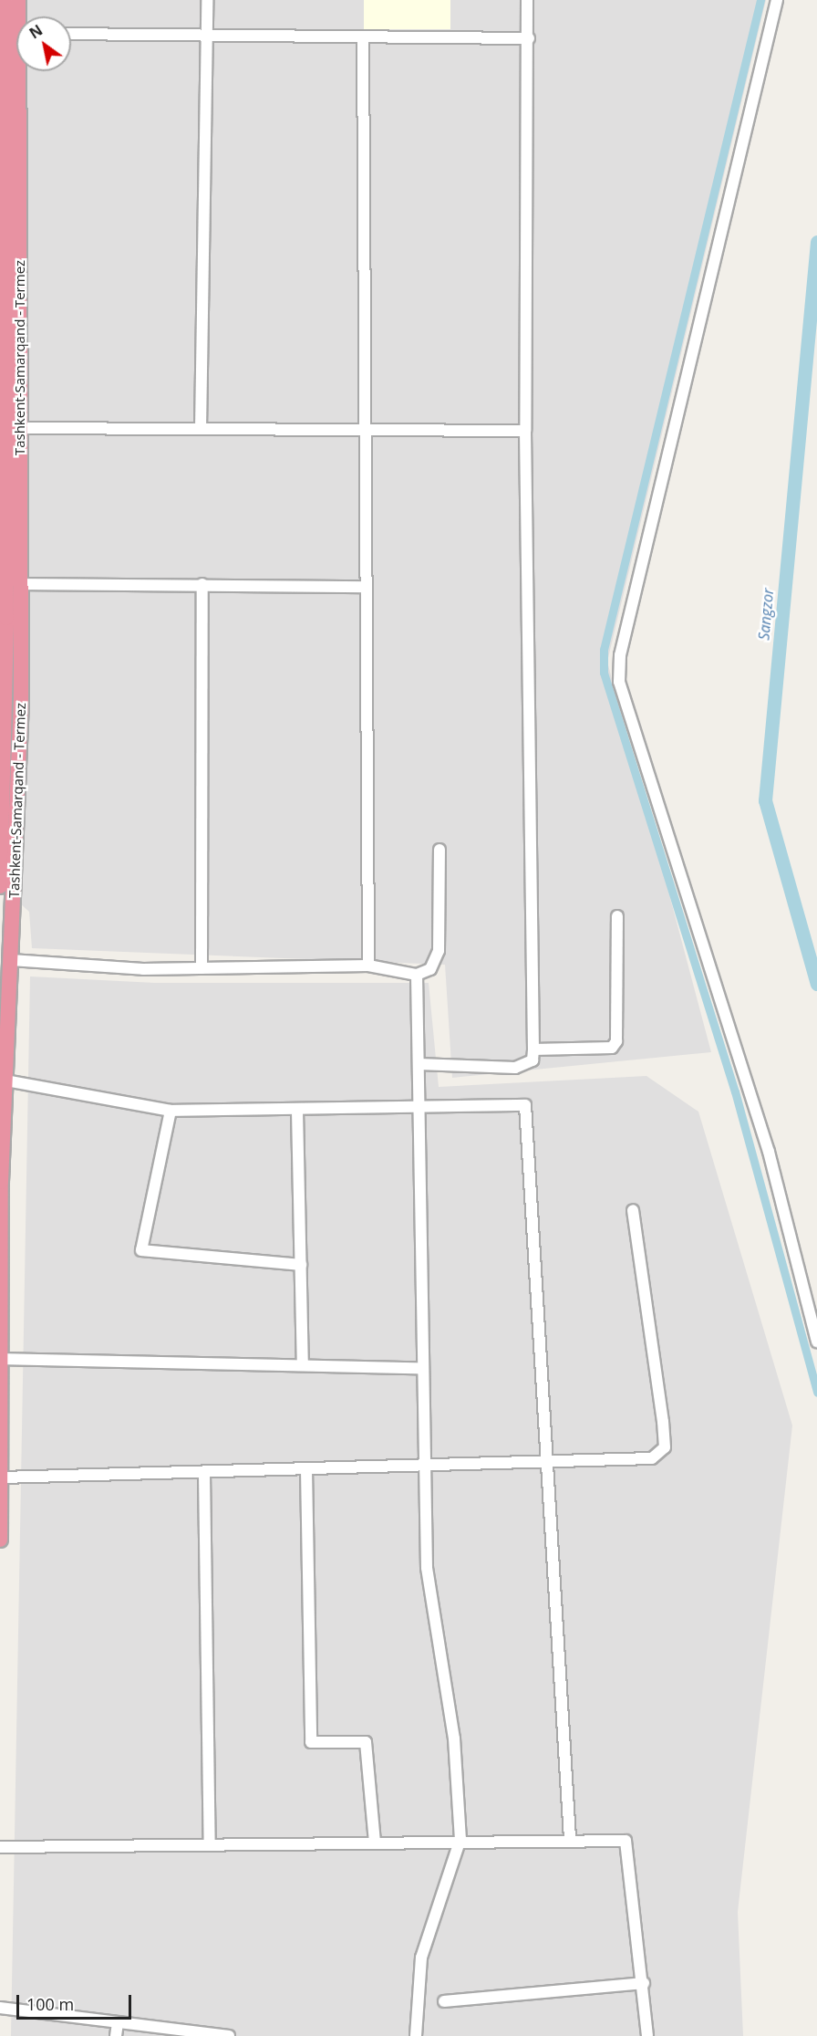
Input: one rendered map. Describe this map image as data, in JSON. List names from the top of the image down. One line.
{"streets":{"highway":["Tashkent-Samarqand - Termez"]},"water":["Sangzor"],"scale_bar":"100 m","north":"top left"}
